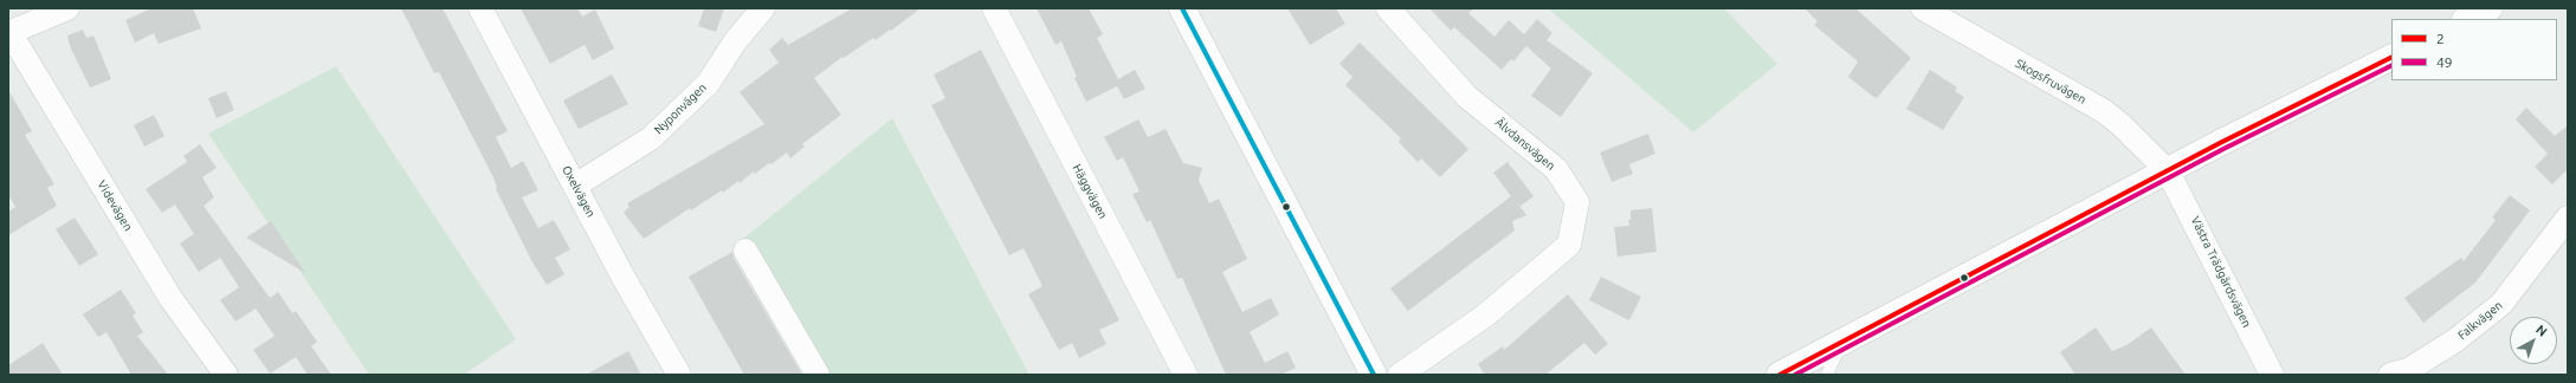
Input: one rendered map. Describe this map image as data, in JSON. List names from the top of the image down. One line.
{"streets":{"street":["Skogsfruvägen","Nyponvägen","Älvdansvägen","Oxelvägen","Häggvägen","Videvägen","Västra Trädgårdsvägen","Falkvägen"]},"crossings":[["Skogsfruvägen","Västra Trädgårdsvägen"],["Nyponvägen","Oxelvägen"]],"lines":["transit line 2","transit line 49"],"legend":["2","49"],"north":"top right"}
